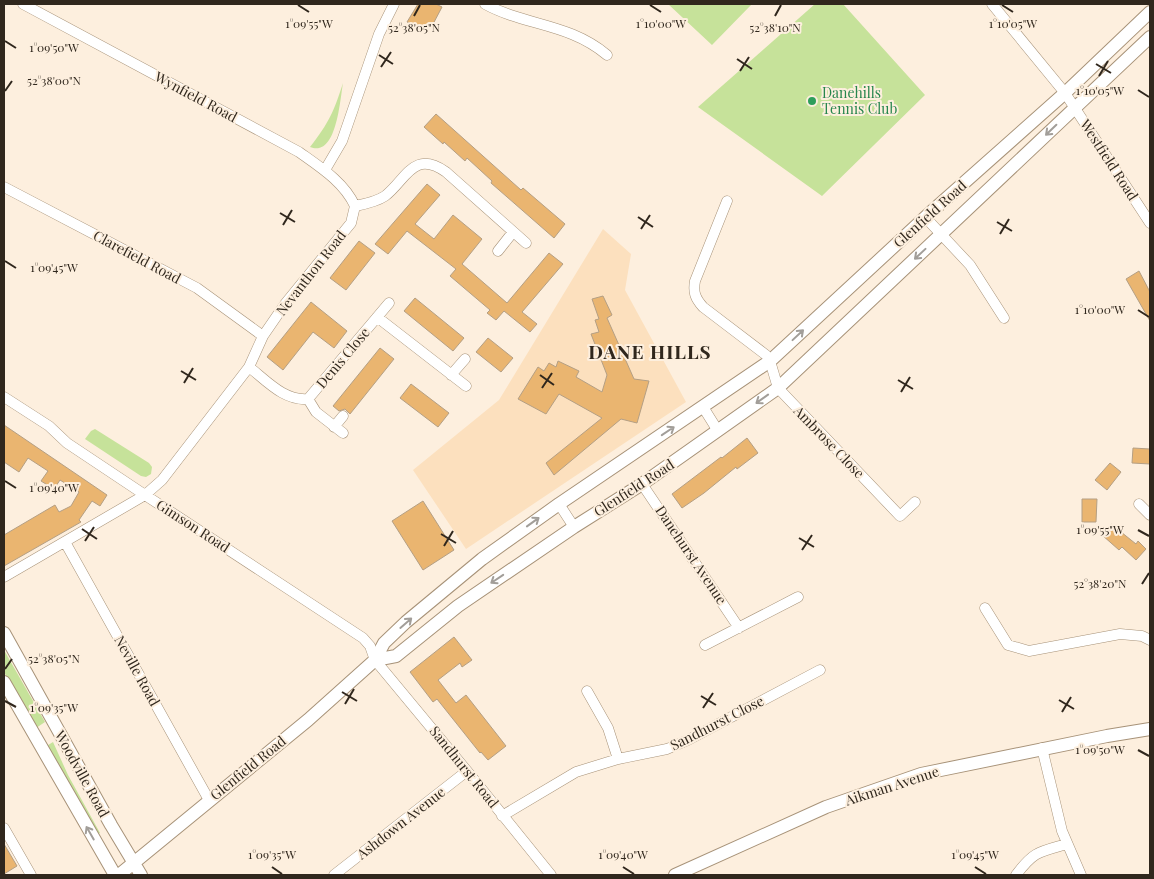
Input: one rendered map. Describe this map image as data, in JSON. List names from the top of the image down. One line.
{"streets":{"street":["Wynfield Road","Westfield Road","Glenfield Road","Clarefield Road","Nevanthon Road","Denis Close","Ambrose Close","Gimson Road","Danehurst Avenue","Neville Road","Sandhurst Close","Sandhurst Road","Woodville Road","Aikman Avenue","Ashdown Avenue"]},"crossings":[["Wynfield Road","Nevanthon Road"],["Westfield Road","Glenfield Road"],["Glenfield Road","Ambrose Close"],["Glenfield Road","Gimson Road"],["Glenfield Road","Danehurst Avenue"],["Glenfield Road","Neville Road"],["Glenfield Road","Sandhurst Road"],["Glenfield Road","Woodville Road"],["Clarefield Road","Nevanthon Road"],["Nevanthon Road","Denis Close"],["Nevanthon Road","Gimson Road"],["Nevanthon Road","Neville Road"],["Gimson Road","Sandhurst Road"],["Sandhurst Close","Sandhurst Road"],["Sandhurst Road","Ashdown Avenue"]],"districts":["DANE HILLS"],"places":["Danehills Tennis Club"],"coordinates":["1°10'05\"W","1°09'55\"W","1°10'00\"W","52°38'05\"N","52°38'10\"N","1°09'50\"W","52°38'00\"N","1°09'45\"W","1°09'40\"W","52°38'20\"N","1°09'35\"W"]}
